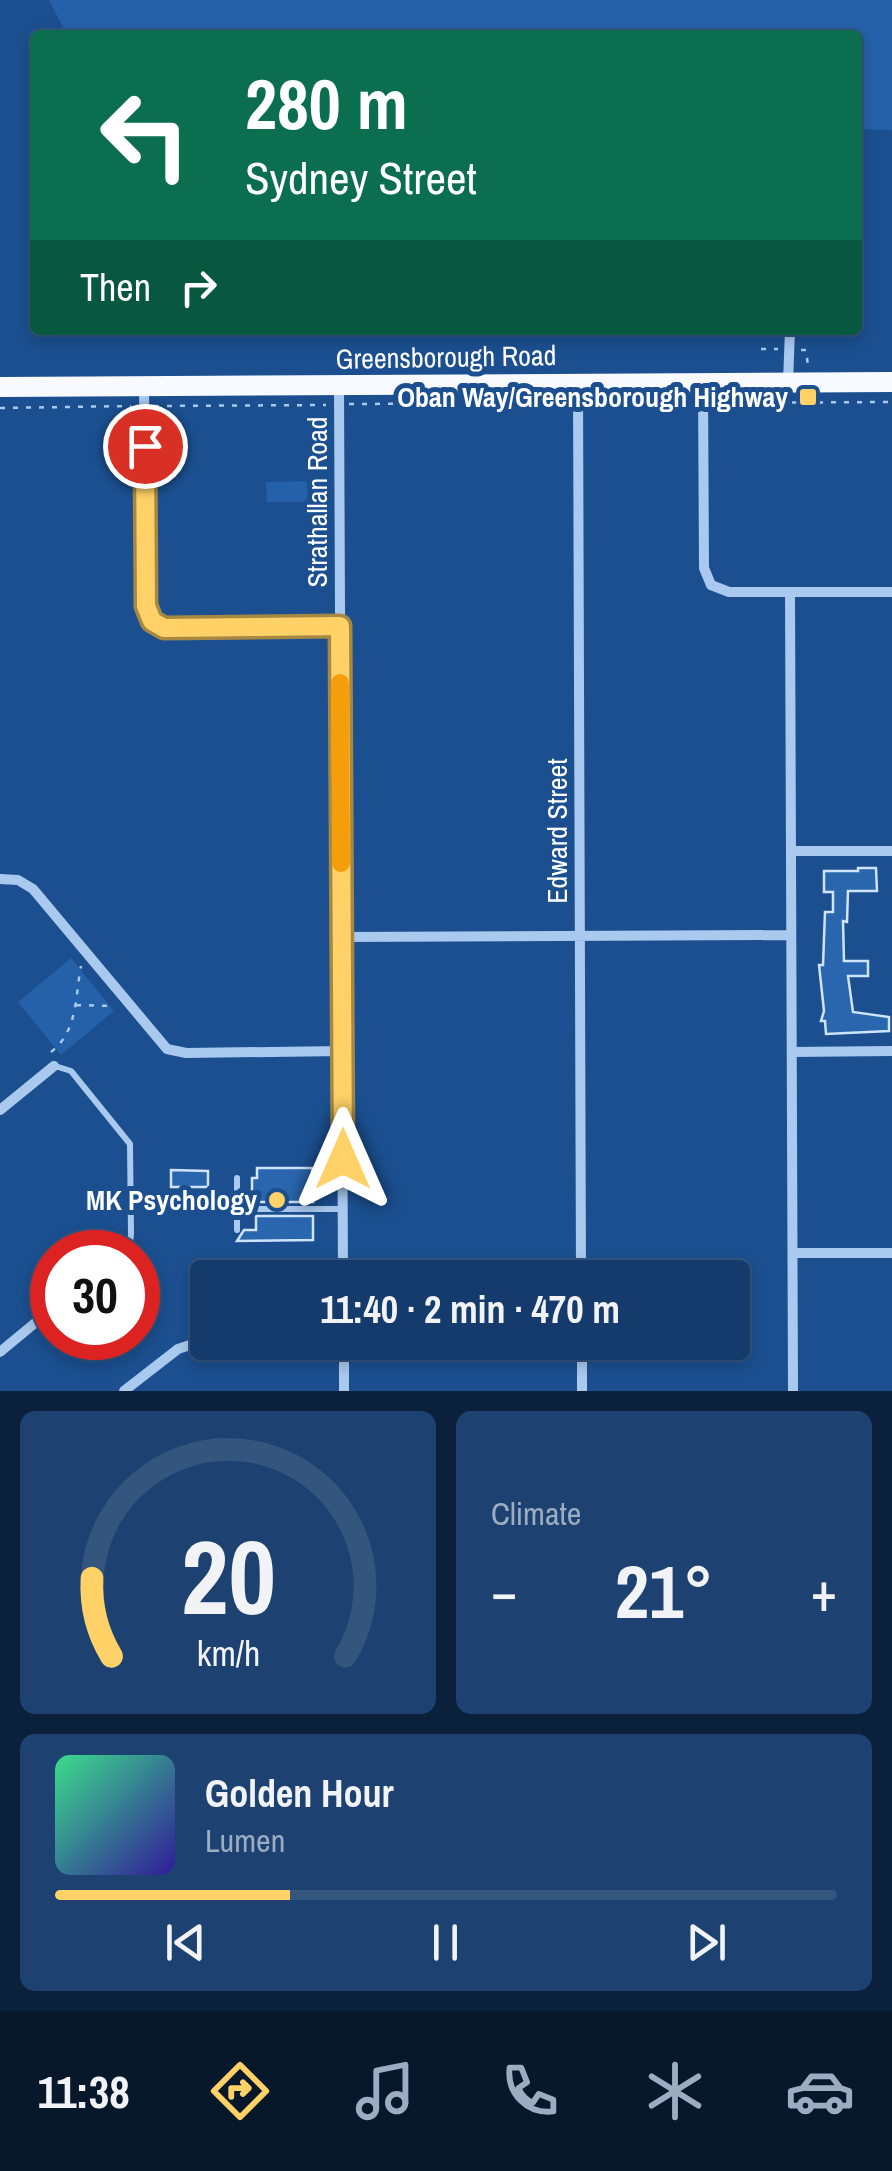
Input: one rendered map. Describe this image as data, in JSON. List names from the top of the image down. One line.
{"streets":{"highway":["Greensborough Road"],"street":["Strathallan Road","Edward Street"]},"crossings":[["Greensborough Road","Strathallan Road"],["Greensborough Road","Edward Street"]],"places":{"transit":["Oban Way/Greensborough Highway"],"other":["MK Psychology"]},"page":{"turn":["280 m","Sydney Street"],"then":"Then","limit":"30","trip":"11:40 · 2 min · 470 m","tile":"Climate","heat":["−","21°","+"],"song":["Golden Hour","Lumen"],"tabs":"11:38","gauge":["20","km/h"]}}
